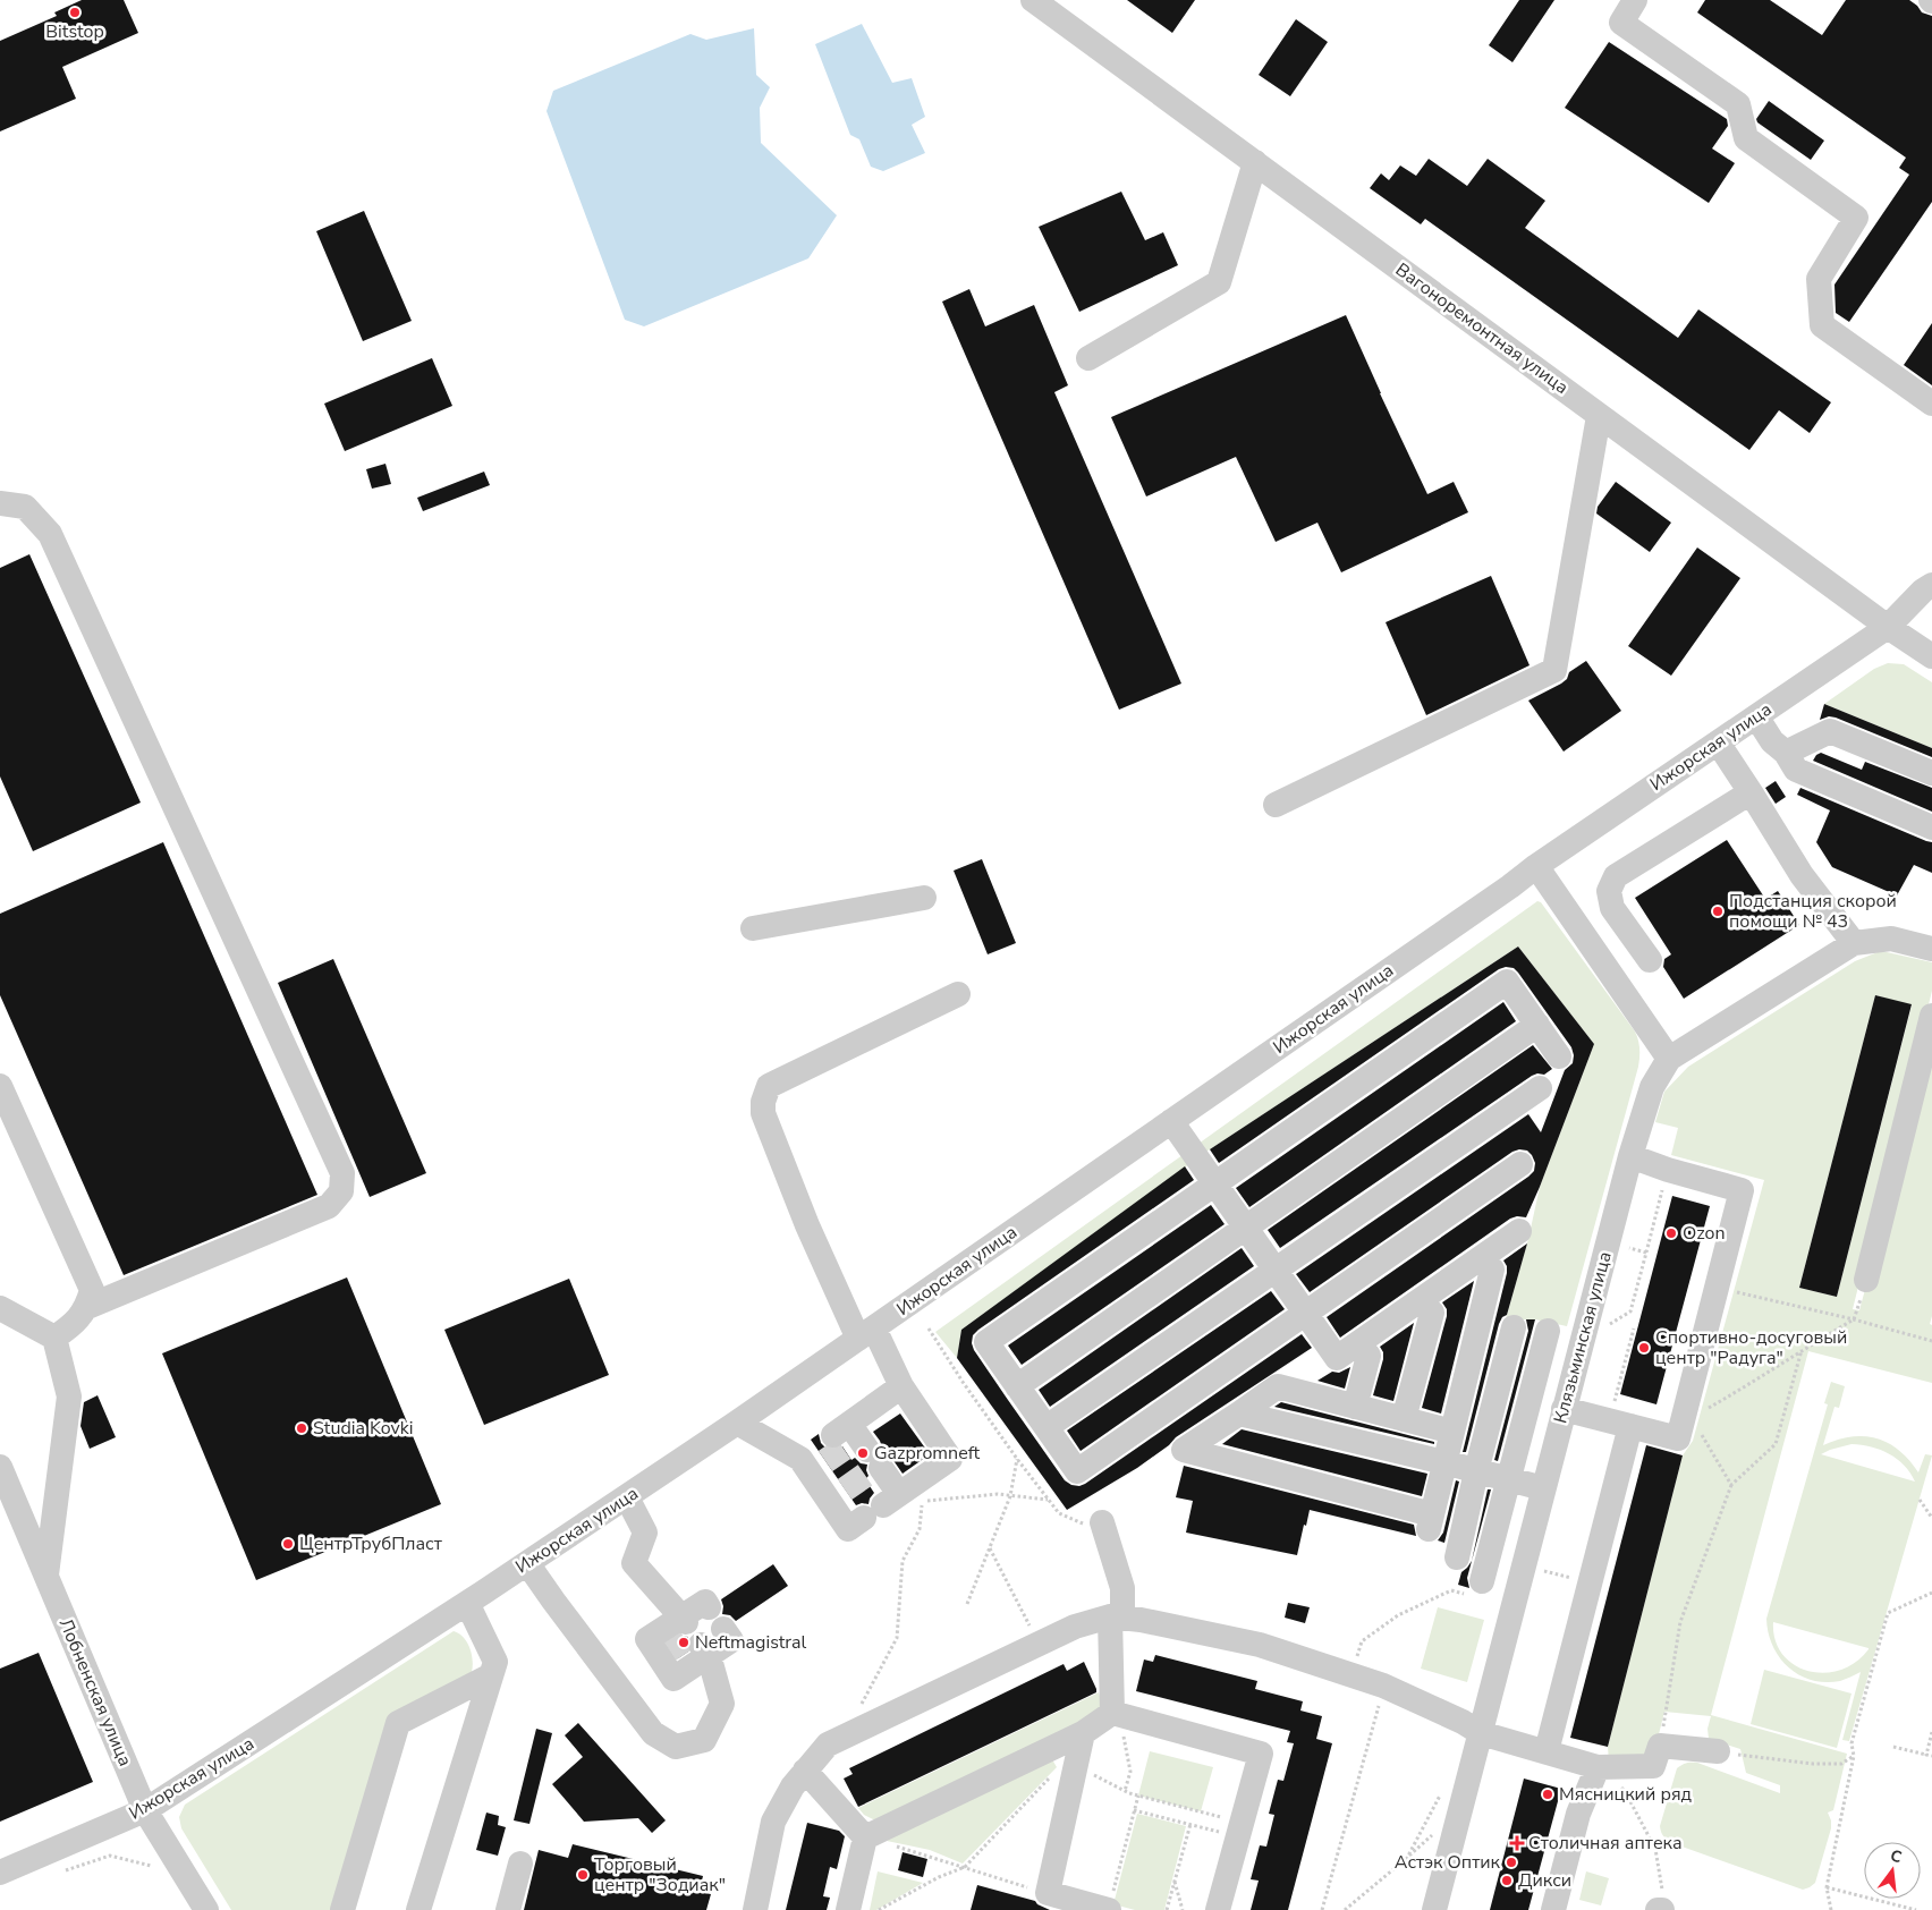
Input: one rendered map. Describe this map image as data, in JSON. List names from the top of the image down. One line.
{"streets":{"street":["Вагоноремонтная улица","Ижорская улица","Клязьминская улица","Лобненская улица"]},"crossings":[["Вагоноремонтная улица","Ижорская улица"],["Ижорская улица","Лобненская улица"]],"places":{"other":["Bitstop","Подстанция скорой помощи № 43","Ozon","Спортивно-досуговый центр \"Радуга\"","Studia Kovki","Gazpromneft","ЦентрТрубПласт","Neftmagistral","Мясницкий ряд","Астэк Оптик","Торговый центр \"Зодиак\"","Дикси"],"health":["Столичная аптека"]},"north":"top"}
